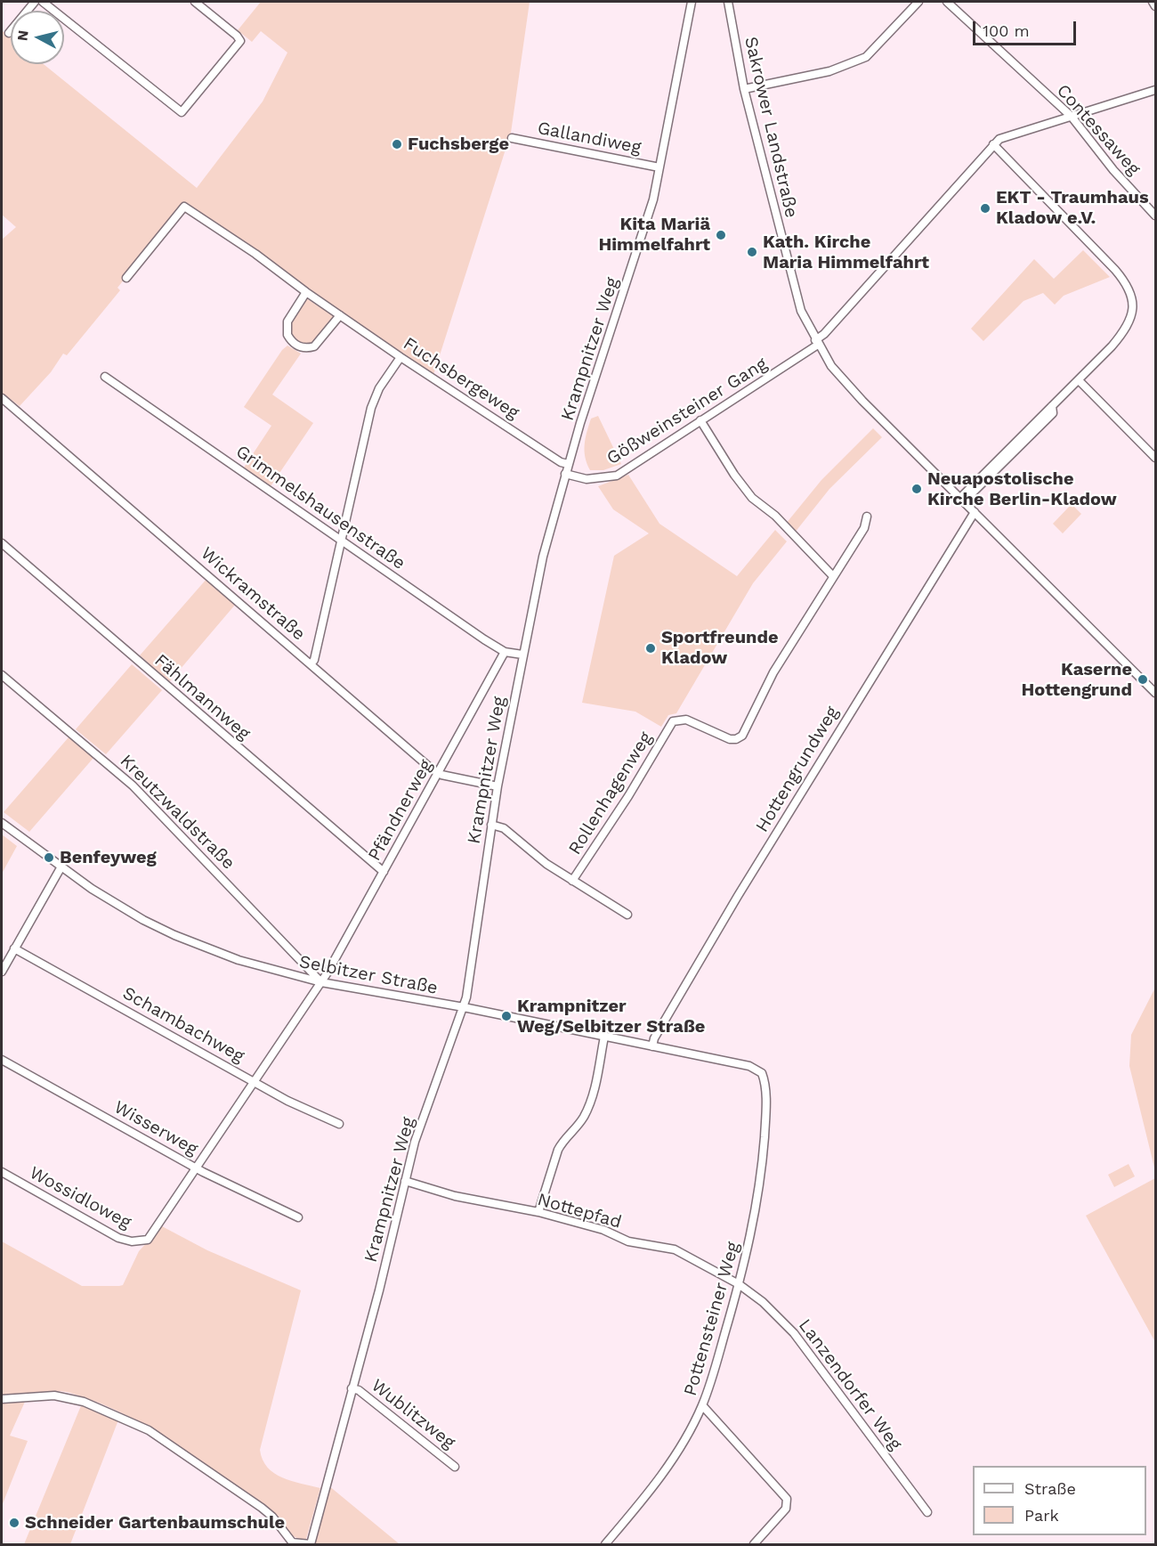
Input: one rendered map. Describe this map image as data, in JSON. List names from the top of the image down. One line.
{"streets":{"street":["Sakrower Landstraße","Contessaweg","Gallandiweg","Krampnitzer Weg","Fuchsbergeweg","Gößweinsteiner Gang","Grimmelshausenstraße","Wickramstraße","Fählmannweg","Hottengrundweg","Rollenhagenweg","Pfändnerweg","Kreutzwaldstraße","Selbitzer Straße","Schambachweg","Wisserweg","Wossidloweg","Nottepfad","Pottensteiner Weg","Lanzendorfer Weg","Wublitzweg"]},"crossings":[["Sakrower Landstraße","Gößweinsteiner Gang"],["Sakrower Landstraße","Hottengrundweg"],["Contessaweg","Gößweinsteiner Gang"],["Gallandiweg","Krampnitzer Weg"],["Krampnitzer Weg","Fuchsbergeweg"],["Krampnitzer Weg","Gößweinsteiner Gang"],["Krampnitzer Weg","Grimmelshausenstraße"],["Krampnitzer Weg","Wickramstraße"],["Krampnitzer Weg","Selbitzer Straße"],["Krampnitzer Weg","Nottepfad"],["Krampnitzer Weg","Wublitzweg"],["Grimmelshausenstraße","Pfändnerweg"],["Wickramstraße","Pfändnerweg"],["Fählmannweg","Pfändnerweg"],["Hottengrundweg","Selbitzer Straße"],["Pfändnerweg","Kreutzwaldstraße"],["Pfändnerweg","Selbitzer Straße"],["Pfändnerweg","Schambachweg"],["Pfändnerweg","Wisserweg"],["Pfändnerweg","Wossidloweg"],["Kreutzwaldstraße","Selbitzer Straße"],["Selbitzer Straße","Pottensteiner Weg"],["Nottepfad","Pottensteiner Weg"],["Nottepfad","Lanzendorfer Weg"],["Pottensteiner Weg","Lanzendorfer Weg"]],"places":["Fuchsberge","EKT - Traumhaus Kladow e.V.","Kita Mariä Himmelfahrt","Kath. Kirche Maria Himmelfahrt","Neuapostolische Kirche Berlin-Kladow","Sportfreunde Kladow","Kaserne Hottengrund","Benfeyweg","Krampnitzer Weg/Selbitzer Straße","Schneider Gartenbaumschule"],"legend":["Straße","Park"],"scale_bar":"100 m","north":"left"}
